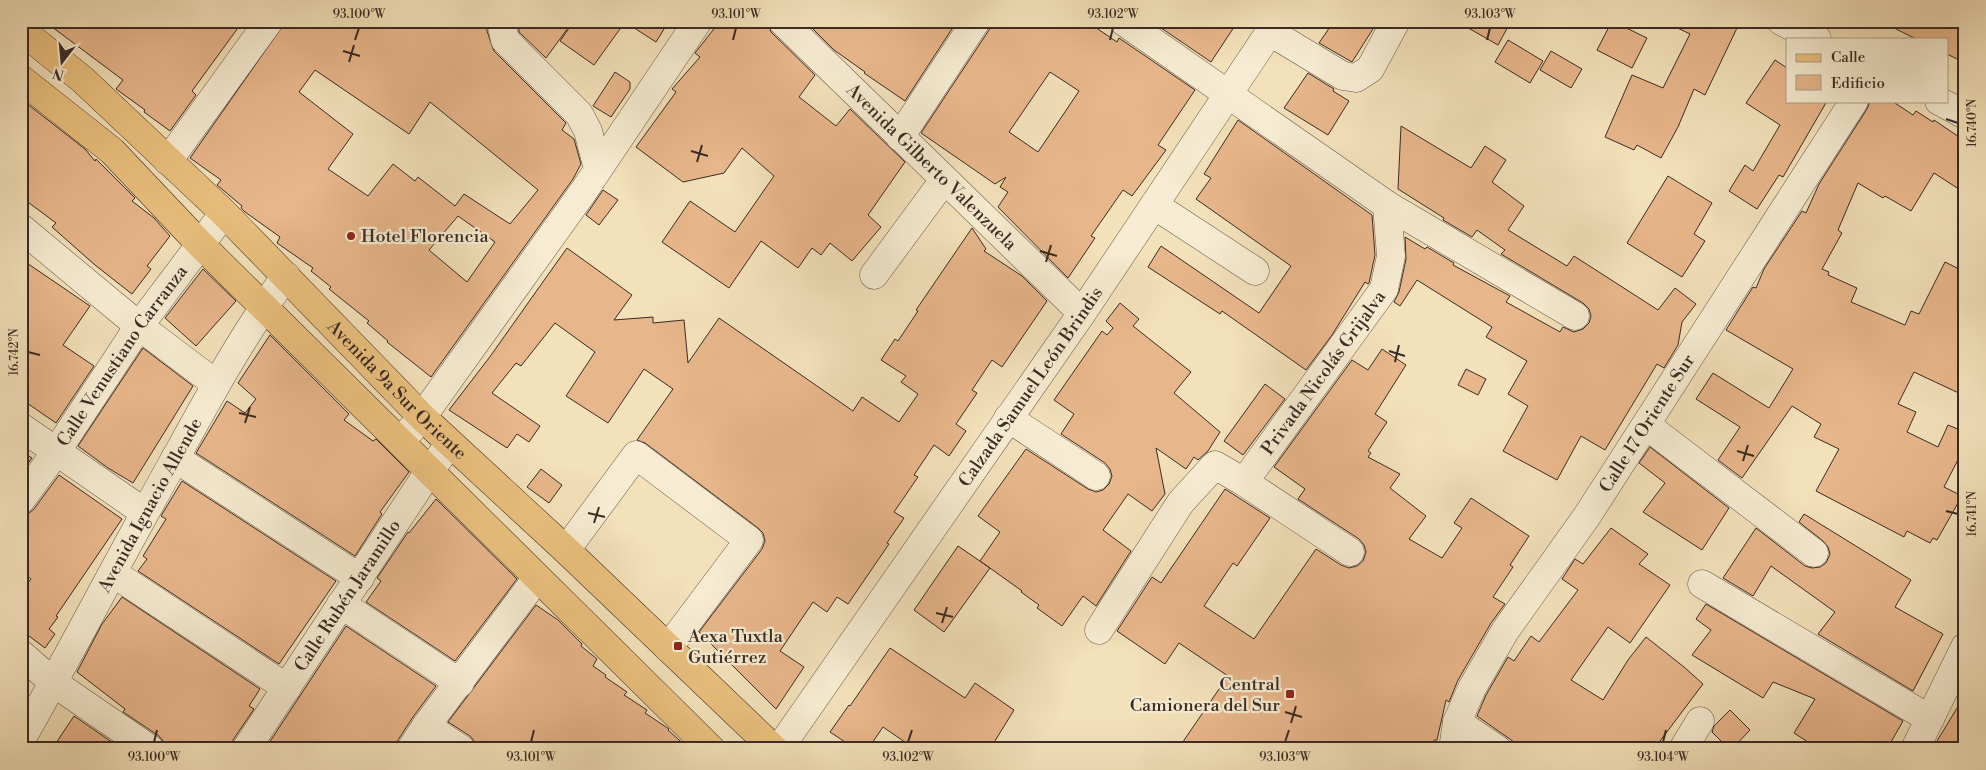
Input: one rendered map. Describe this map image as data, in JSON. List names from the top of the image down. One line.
{"streets":{"main road":["Avenida 9a Sur Oriente"],"street":["Avenida Gilberto Valenzuela","Calle Venustiano Carranza","Privada Nicolás Grijalva","Calzada Samuel León Brindis","Calle 17 Oriente Sur","Avenida Ignacio Allende","Calle Rubén Jaramillo"]},"crossings":[["Avenida Gilberto Valenzuela","Calzada Samuel León Brindis"],["Calle Venustiano Carranza","Avenida 9a Sur Oriente"],["Avenida 9a Sur Oriente","Avenida Ignacio Allende"],["Avenida 9a Sur Oriente","Calle Rubén Jaramillo"]],"places":{"other":["Hotel Florencia"],"transit":["Aexa Tuxtla Gutiérrez","Central Camionera del Sur"]},"legend":["Calle","Edificio"],"north":"bottom","coordinates":["93.100°W","93.101°W","93.102°W","93.103°W","16.740°N","16.742°N","16.741°N","93.104°W"]}
